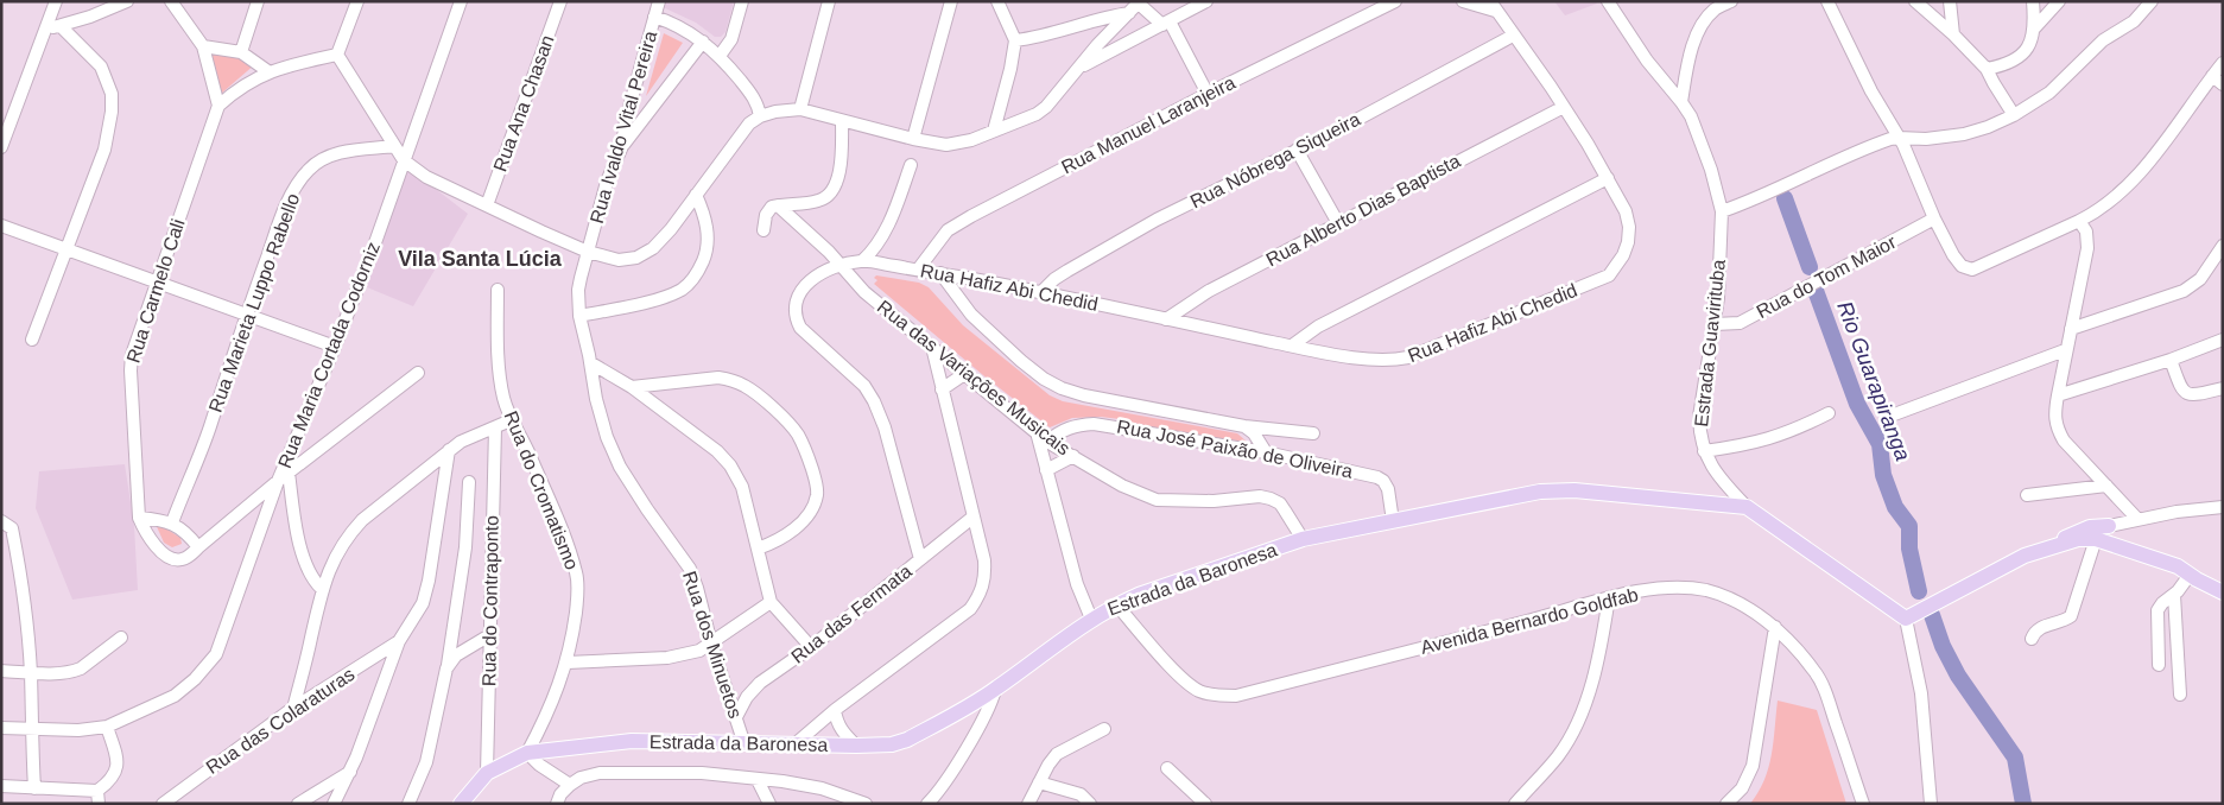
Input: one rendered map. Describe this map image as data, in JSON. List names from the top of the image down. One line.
{"streets":{"main road":["Estrada Guavirituba","Estrada da Baronesa"],"street":["Rua Ana Chasan","Rua Manuel Laranjeira","Rua Ivaldo Vital Pereira","Rua Nóbrega Siqueira","Rua Alberto Dias Baptista","Rua do Tom Maior","Rua Hafiz Abi Chedid","Rua Carmelo Cali","Rua Marieta Luppo Rabello","Rua Maria Cortada Codorniz","Rua das Variações Musicais","Rua José Paixão de Oliveira","Rua do Cromatismo","Rua do Contraponto","Rua das Fermata","Avenida Bernardo Goldfab","Rua dos Minuetos","Rua das Colaraturas"]},"crossings":[["Rua Manuel Laranjeira","Rua Hafiz Abi Chedid"],["Rua Ivaldo Vital Pereira","Rua dos Minuetos"],["Rua Nóbrega Siqueira","Rua Hafiz Abi Chedid"],["Rua Alberto Dias Baptista","Rua Hafiz Abi Chedid"],["Rua do Tom Maior","Estrada Guavirituba"],["Rua Hafiz Abi Chedid","Rua das Variações Musicais"],["Estrada Guavirituba","Estrada da Baronesa"],["Rua das Variações Musicais","Rua José Paixão de Oliveira"],["Rua das Variações Musicais","Estrada da Baronesa"],["Rua José Paixão de Oliveira","Estrada da Baronesa"],["Rua do Cromatismo","Estrada da Baronesa"],["Estrada da Baronesa","Rua do Contraponto"],["Estrada da Baronesa","Avenida Bernardo Goldfab"],["Estrada da Baronesa","Rua dos Minuetos"],["Rua das Fermata","Rua dos Minuetos"]],"districts":["Vila Santa Lúcia"],"water":["Rio Guarapiranga"]}
